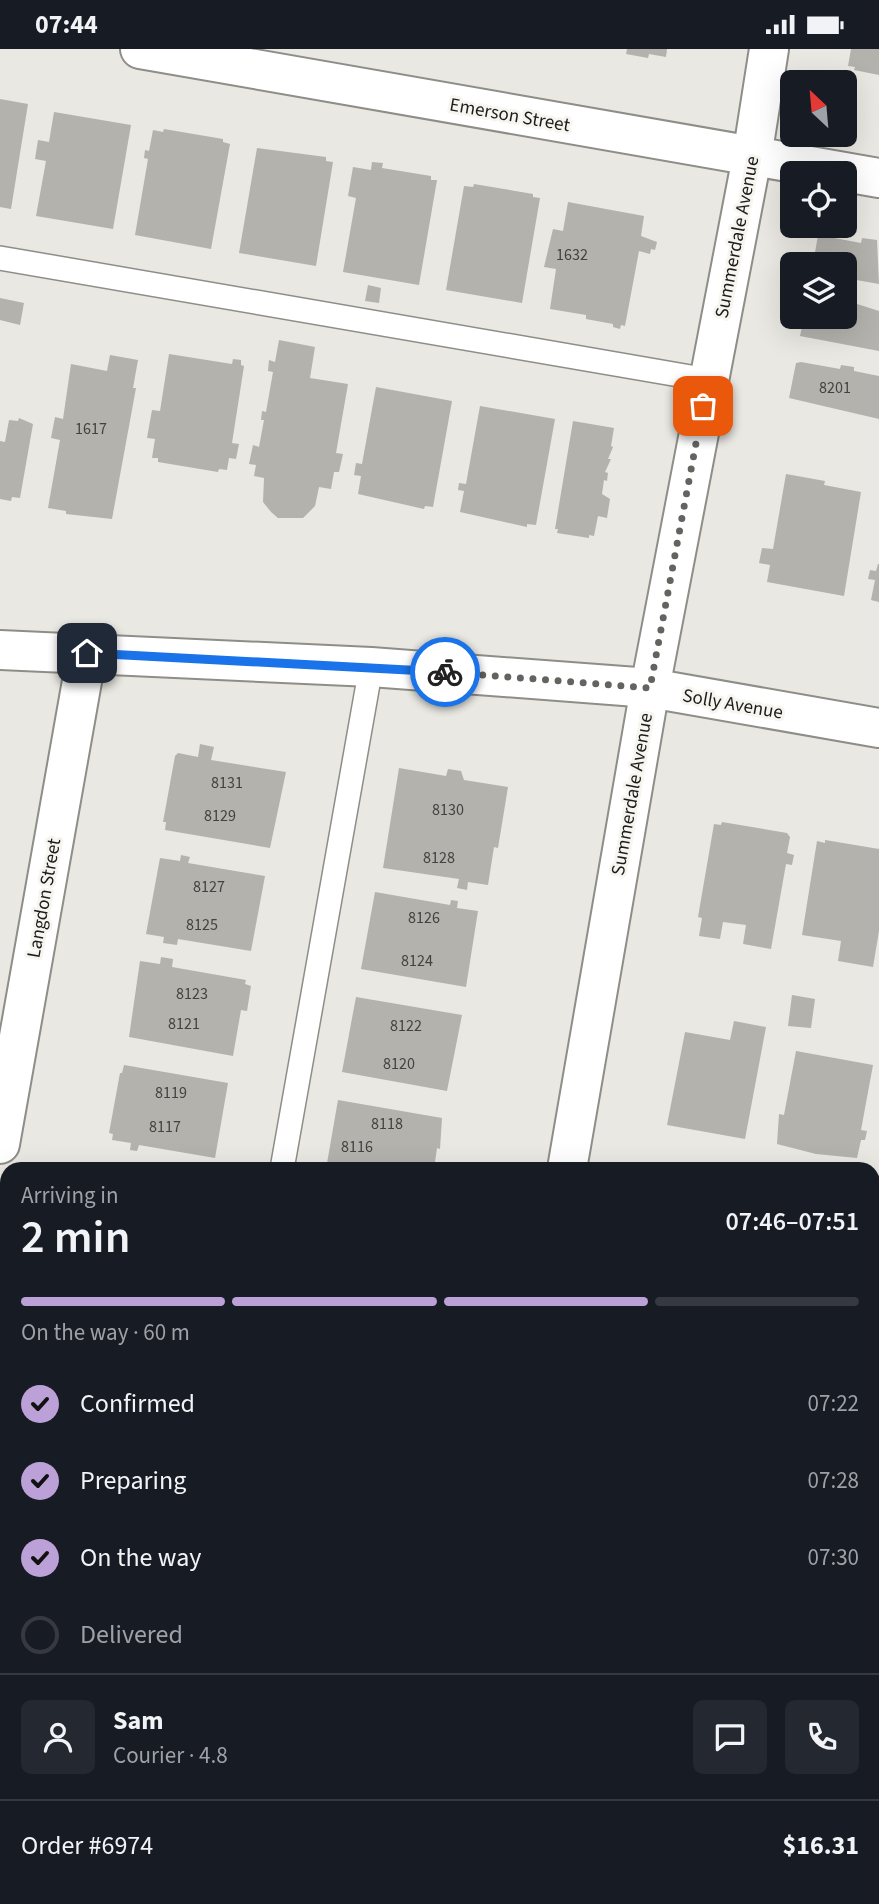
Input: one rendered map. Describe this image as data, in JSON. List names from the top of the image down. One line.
{"streets":{"street":["Emerson Street","Summerdale Avenue","Solly Avenue","Langdon Street"]},"crossings":[["Emerson Street","Summerdale Avenue"],["Summerdale Avenue","Solly Avenue"],["Solly Avenue","Langdon Street"]],"house_numbers":["1632","8201","1617","8131","8130","8129","8128","8127","8126","8125","8124","8123","8121","8122","8120","8119","8118","8117","8116"],"north":"top left","page":{"status":"07:44","heading":["2 min","Arriving in","07:46–07:51"],"panel":["Sam","Courier · 4.8","Order #6974","$16.31"],"bar":"On the way · 60 m","list":[["Confirmed","07:22"],["Preparing","07:28"],["On the way","07:30"],"Delivered"]}}
